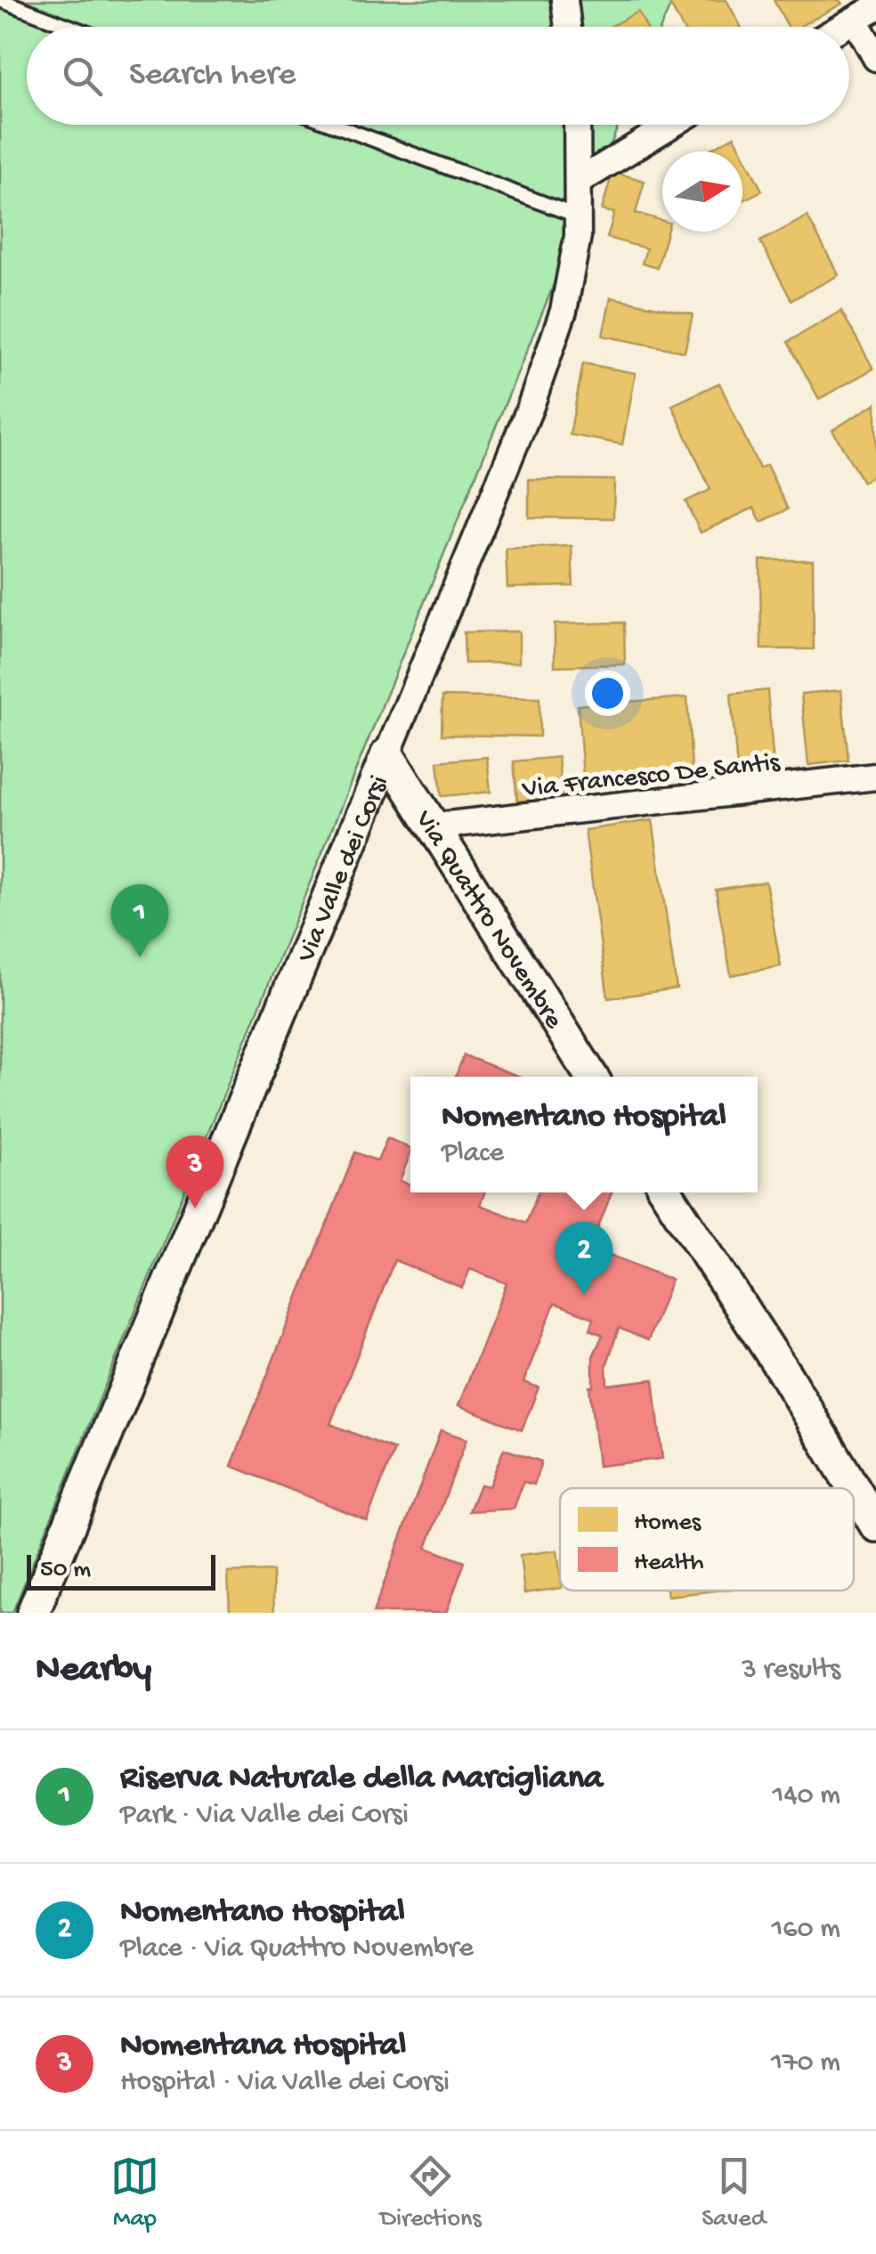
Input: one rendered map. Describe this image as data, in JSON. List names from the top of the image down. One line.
{"streets":{"street":["Via Francesco De Santis","Via Valle dei Corsi","Via Quattro Novembre"]},"crossings":[["Via Francesco De Santis","Via Quattro Novembre"],["Via Valle dei Corsi","Via Quattro Novembre"]],"legend":["Homes","Health"],"scale_bar":"50 m","north":"right","page":{"search":"Search here","pins":["1","3","2"],"popup":["Nomentano Hospital","Place"],"scale":"50 m","heading":["Nearby","3 results"],"list":[{"mark":"1","name":"Riserva Naturale della Marcigliana","note":"Park · Via Valle dei Corsi","value":"140 m"},{"mark":"2","name":"Nomentano Hospital","note":"Place · Via Quattro Novembre","value":"160 m"},{"mark":"3","name":"Nomentana Hospital","note":"Hospital · Via Valle dei Corsi","value":"170 m"}],"nav":["Map","Directions","Saved"]}}
